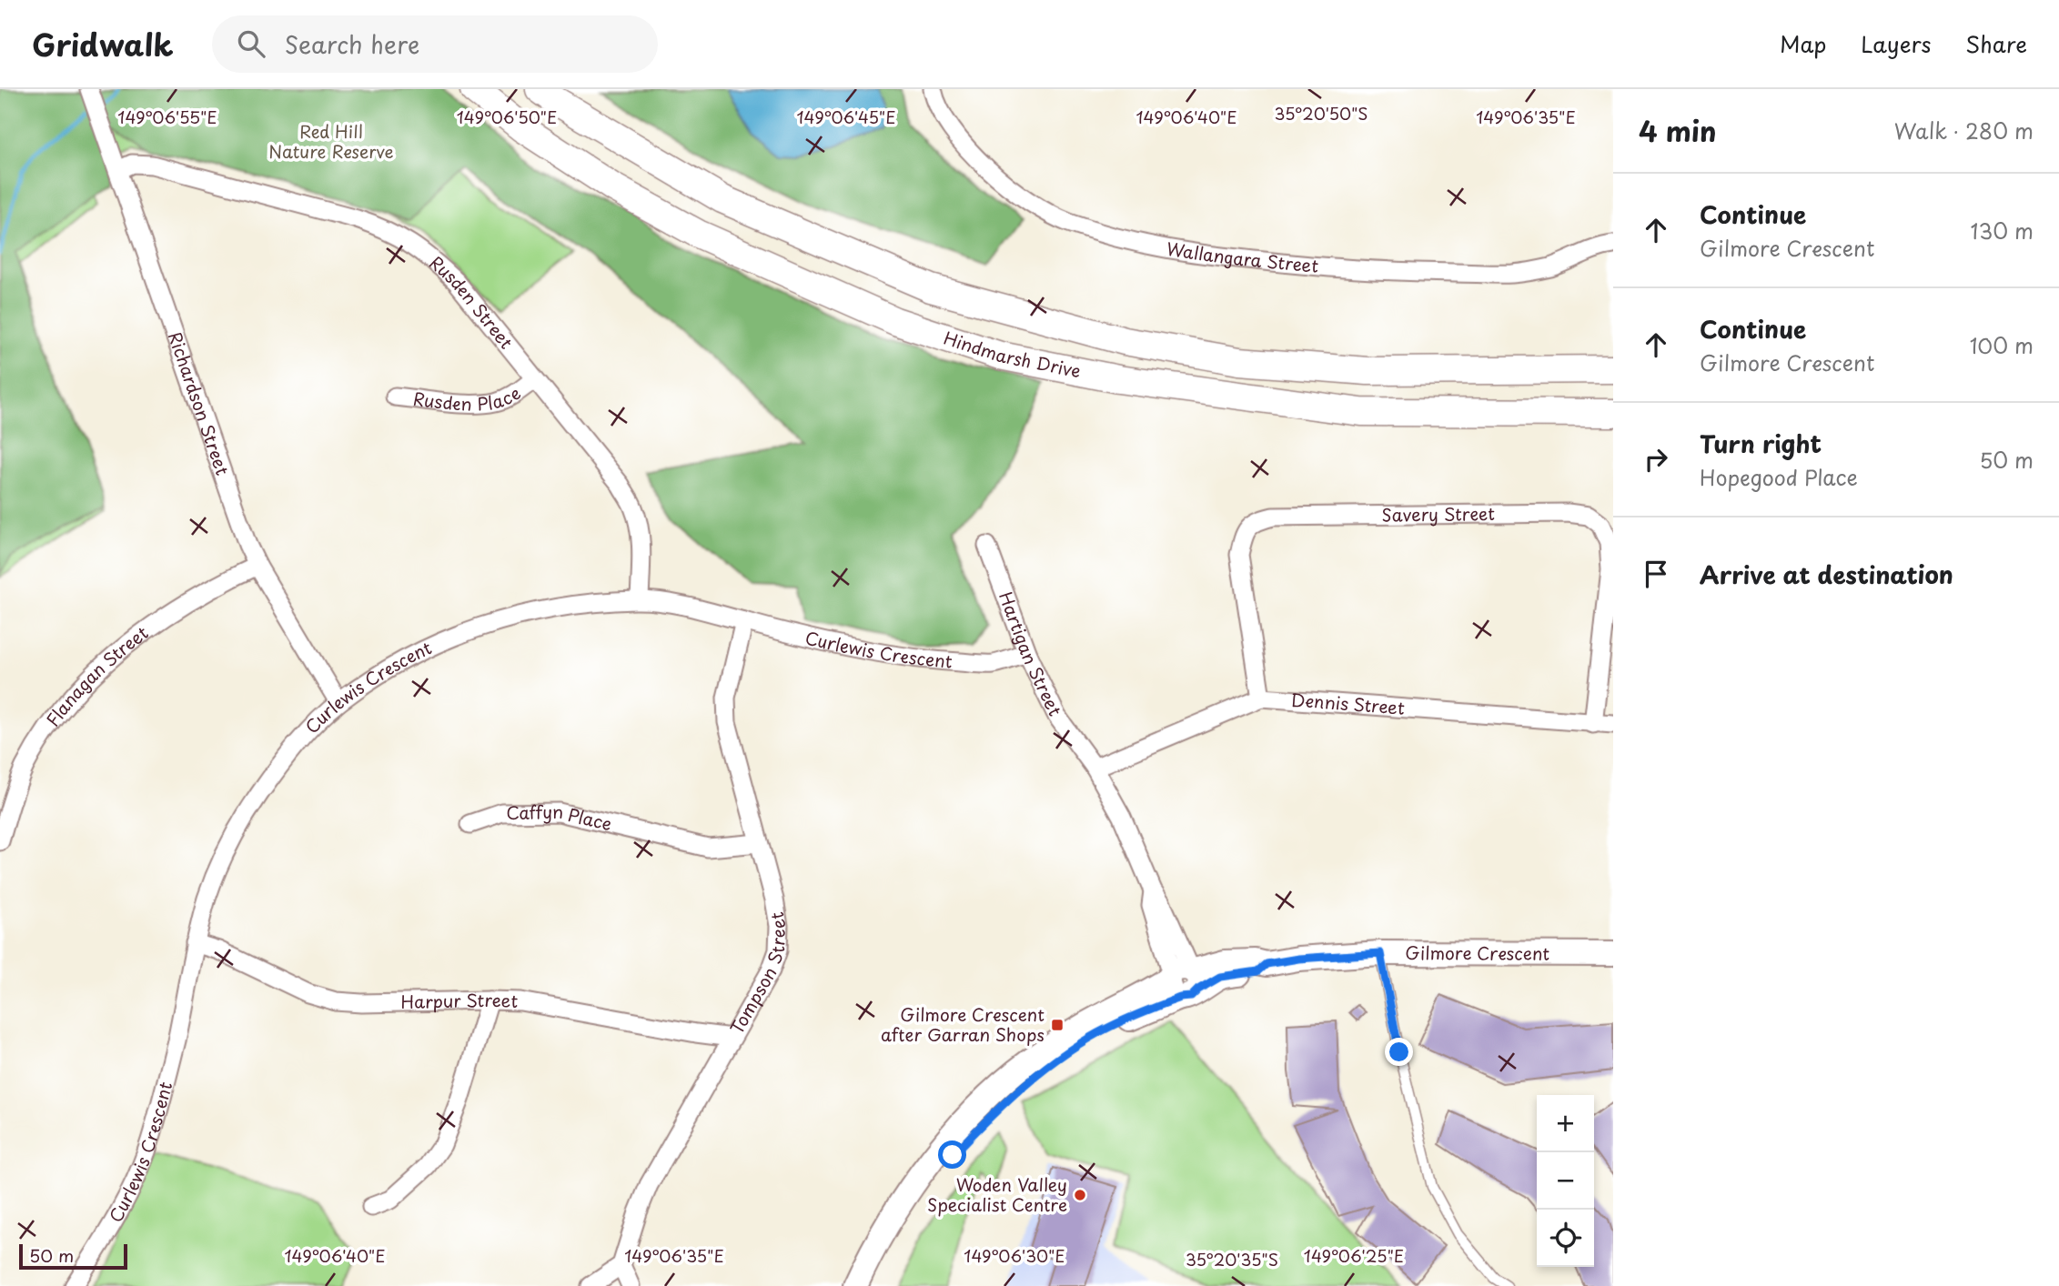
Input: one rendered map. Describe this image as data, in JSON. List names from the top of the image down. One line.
{"streets":{"main road":["Hindmarsh Drive"],"street":["Wallangara Street","Rusden Street","Rusden Place","Richardson Street","Savery Street","Curlewis Crescent","Hartigan Street","Flanagan Street","Dennis Street","Caffyn Place","Gilmore Crescent","Tompson Street","Harpur Street"]},"crossings":[["Rusden Street","Rusden Place"],["Rusden Street","Richardson Street"],["Rusden Street","Curlewis Crescent"],["Richardson Street","Curlewis Crescent"],["Richardson Street","Flanagan Street"],["Savery Street","Dennis Street"],["Curlewis Crescent","Hartigan Street"],["Curlewis Crescent","Tompson Street"],["Curlewis Crescent","Harpur Street"],["Hartigan Street","Dennis Street"],["Hartigan Street","Gilmore Crescent"],["Caffyn Place","Tompson Street"],["Tompson Street","Harpur Street"]],"parks":["Red Hill Nature Reserve"],"places":{"transit":["Gilmore Crescent after Garran Shops"],"other":["Woden Valley Specialist Centre"]},"scale_bar":"50 m","page":{"header":"Gridwalk","search":"Search here","nav":["Map","Layers","Share"],"heading":["4 min","Walk · 280 m"],"list":[["Continue","Gilmore Crescent","130 m"],["Continue","Gilmore Crescent","100 m"],["Turn right","Hopegood Place","50 m"],"Arrive at destination"],"map_buttons":["+","−"],"scale":"50 m"},"coordinates":["35°20'50\"S","149°06'55\"E","149°06'40\"E","149°06'50\"E","149°06'45\"E","149°06'35\"E","149°06'30\"E","149°06'25\"E","35°20'35\"S"]}
